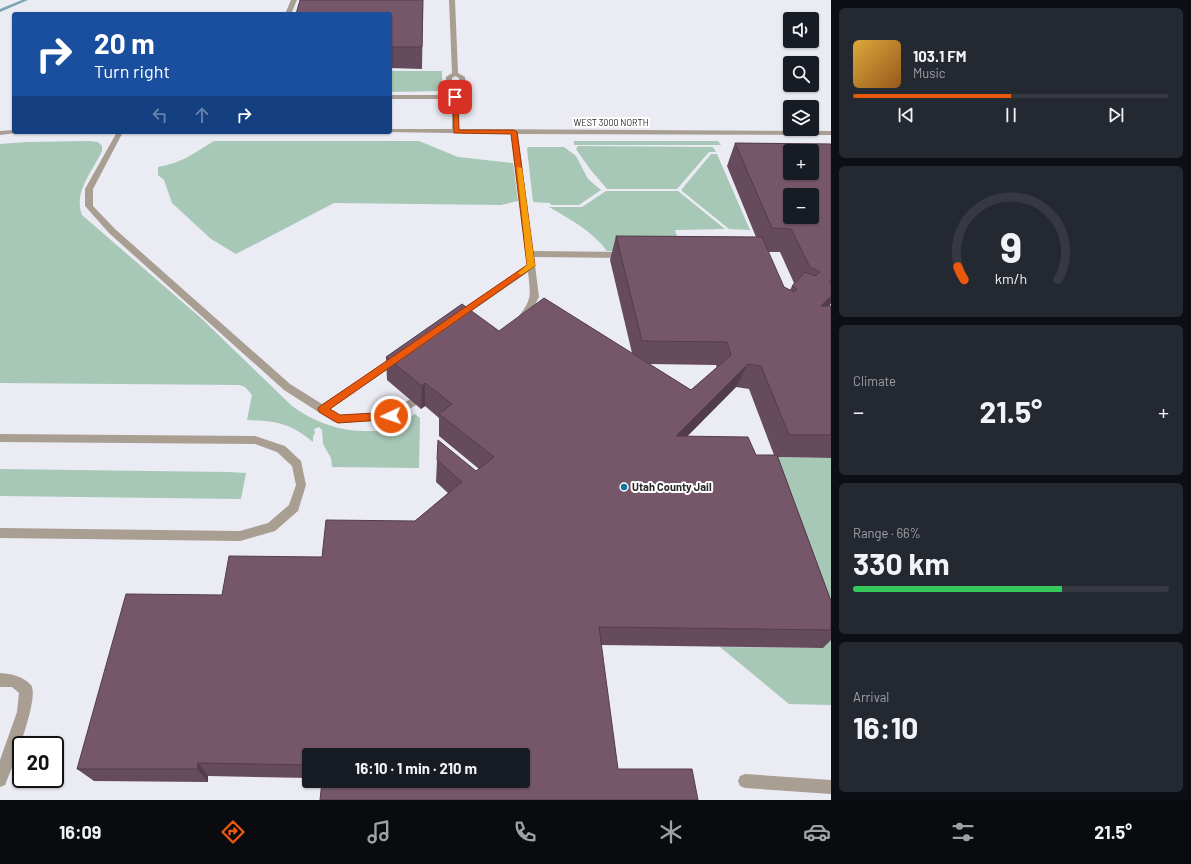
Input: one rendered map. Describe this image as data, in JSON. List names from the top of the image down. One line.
{"streets":{"street":["WEST 3000 NORTH"]},"places":["Utah County Jail"],"page":{"map_buttons":["+","−"],"turn":["20 m","Turn right"],"song":["103.1 FM","Music"],"tile":["Climate",["Range · 66%","330 km"],["Arrival","16:10"]],"heat":["−","21.5°","+"],"limit":"20","trip":"16:10 · 1 min · 210 m","tabs":["16:09","21.5°"],"gauge":["9","km/h"]}}
